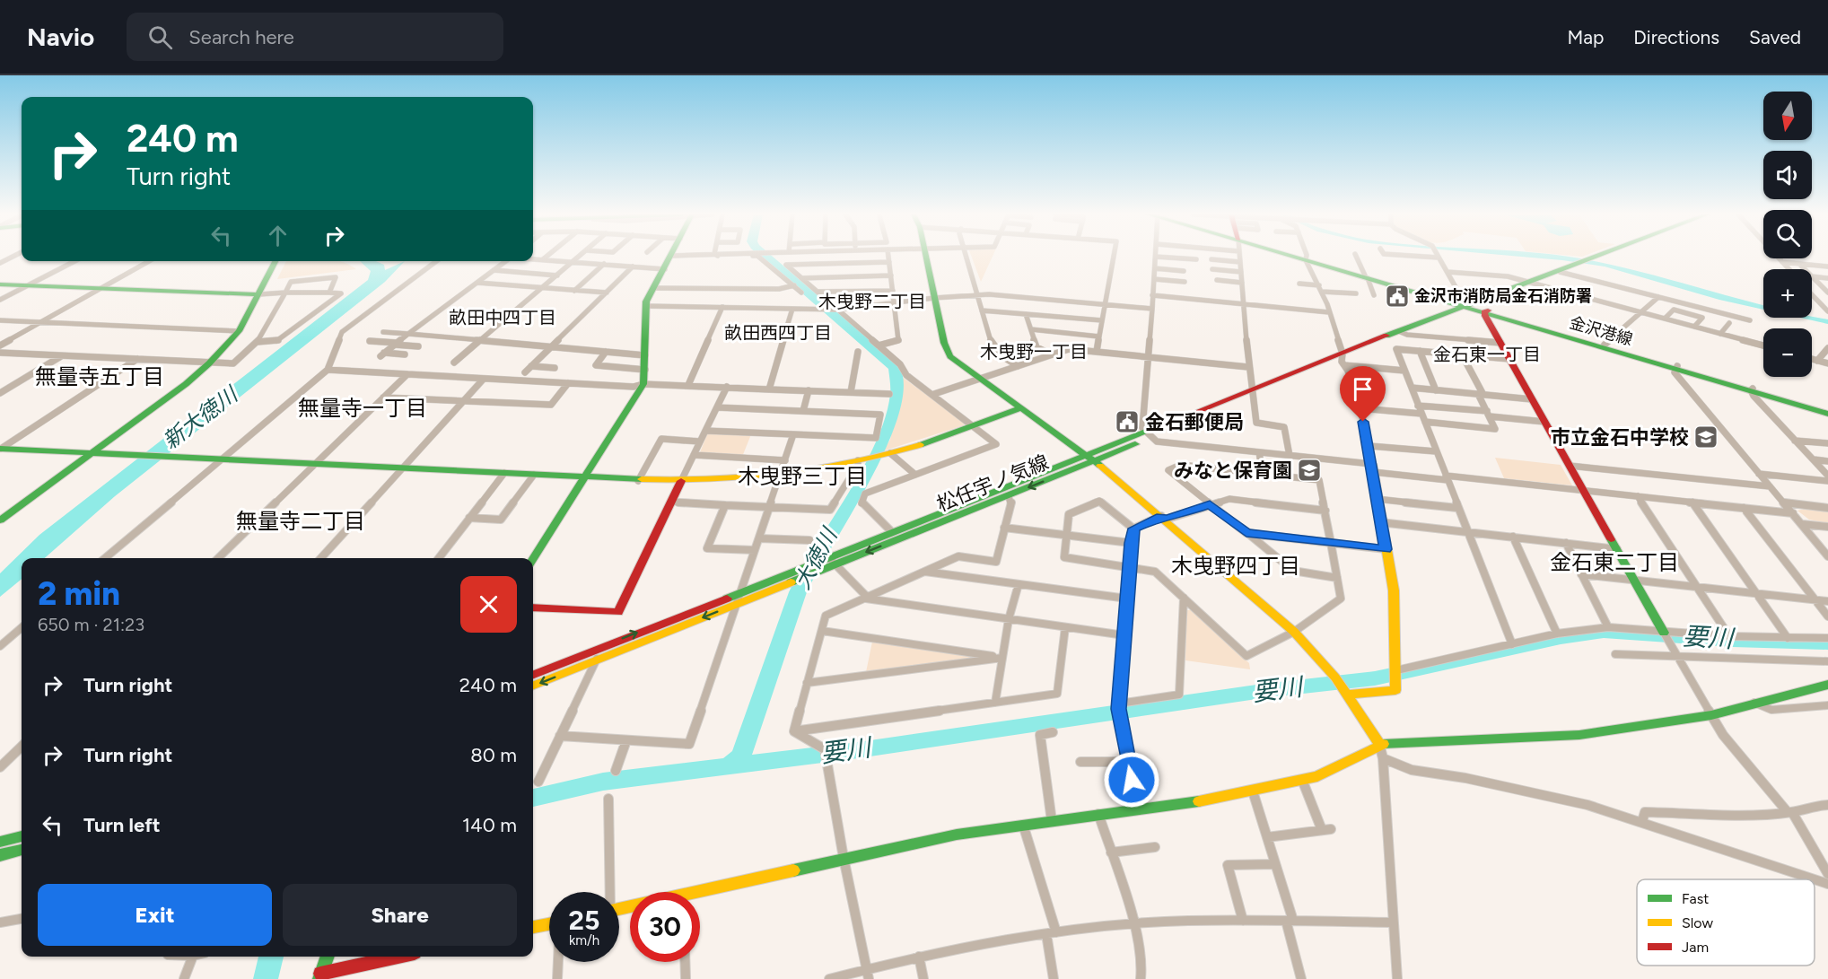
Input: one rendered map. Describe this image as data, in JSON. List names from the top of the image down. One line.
{"streets":{"street":["金沢港線","松任宇ノ気線"]},"crossings":[["金沢港線","松任宇ノ気線"]],"districts":["木曳野二丁目","畝田中四丁目","畝田西四丁目","木曳野一丁目","金石東一丁目","無量寺五丁目","無量寺一丁目","木曳野三丁目","無量寺二丁目","金石東二丁目","木曳野四丁目"],"water":["新大徳川","大徳川","要川"],"places":{"public building":["金沢市消防局金石消防署","金石郵便局"],"school or university":["市立金石中学校","みなと保育園"]},"legend":["Fast","Slow","Jam"],"north":"bottom","page":{"header":"Navio","search":"Search here","nav":["Map","Directions","Saved"],"map_buttons":["+","−"],"turn":["240 m","Turn right"],"heading":["2 min","650 m · 21:23"],"list":[{"name":"Turn right","value":"240 m"},{"name":"Turn right","value":"80 m"},{"name":"Turn left","value":"140 m"}],"buttons":["Exit","Share"],"speed":"25 km/h","limit":"30"}}
